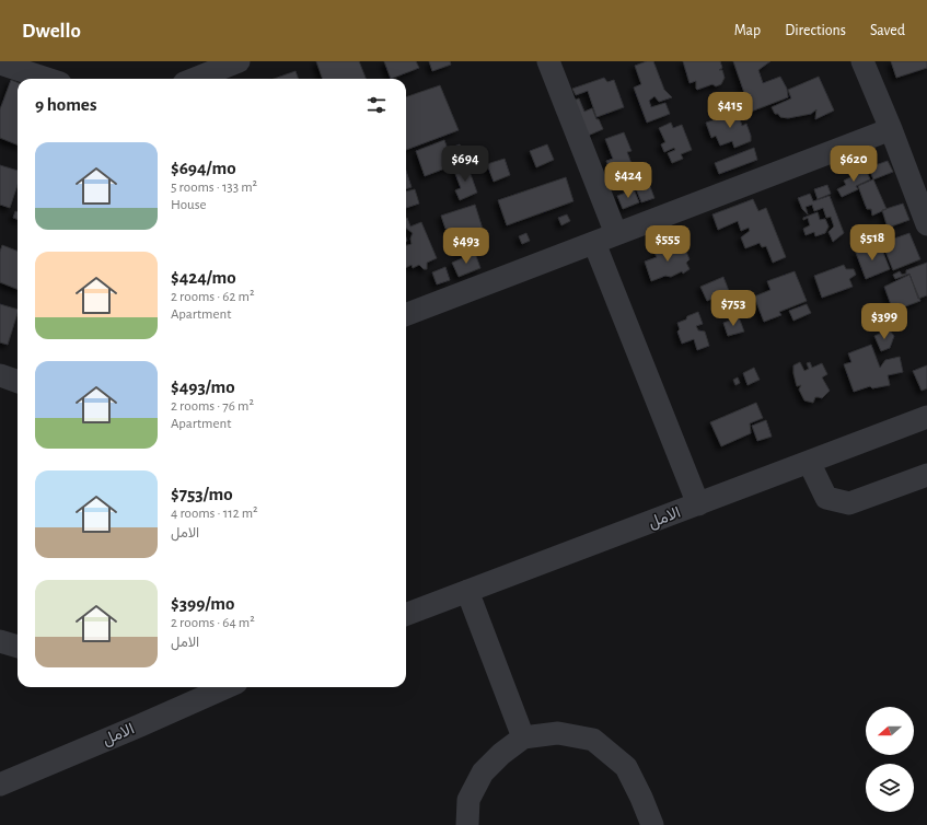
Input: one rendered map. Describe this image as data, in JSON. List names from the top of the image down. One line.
{"streets":{"street":["الامل"]},"north":"left","page":{"header":"Dwello","nav":["Map","Directions","Saved"],"heading":"9 homes","price":["$415","$694","$620","$424","$518","$555","$493","$753","$399"],"list":[{"name":"$694/mo","note":"5 rooms · 133 m² · House"},{"name":"$424/mo","note":"2 rooms · 62 m² · Apartment"},{"name":"$493/mo","note":"2 rooms · 76 m² · Apartment"},{"name":"$753/mo","note":"4 rooms · 112 m² · الامل"},{"name":"$399/mo","note":"2 rooms · 64 m² · الامل"}]}}
